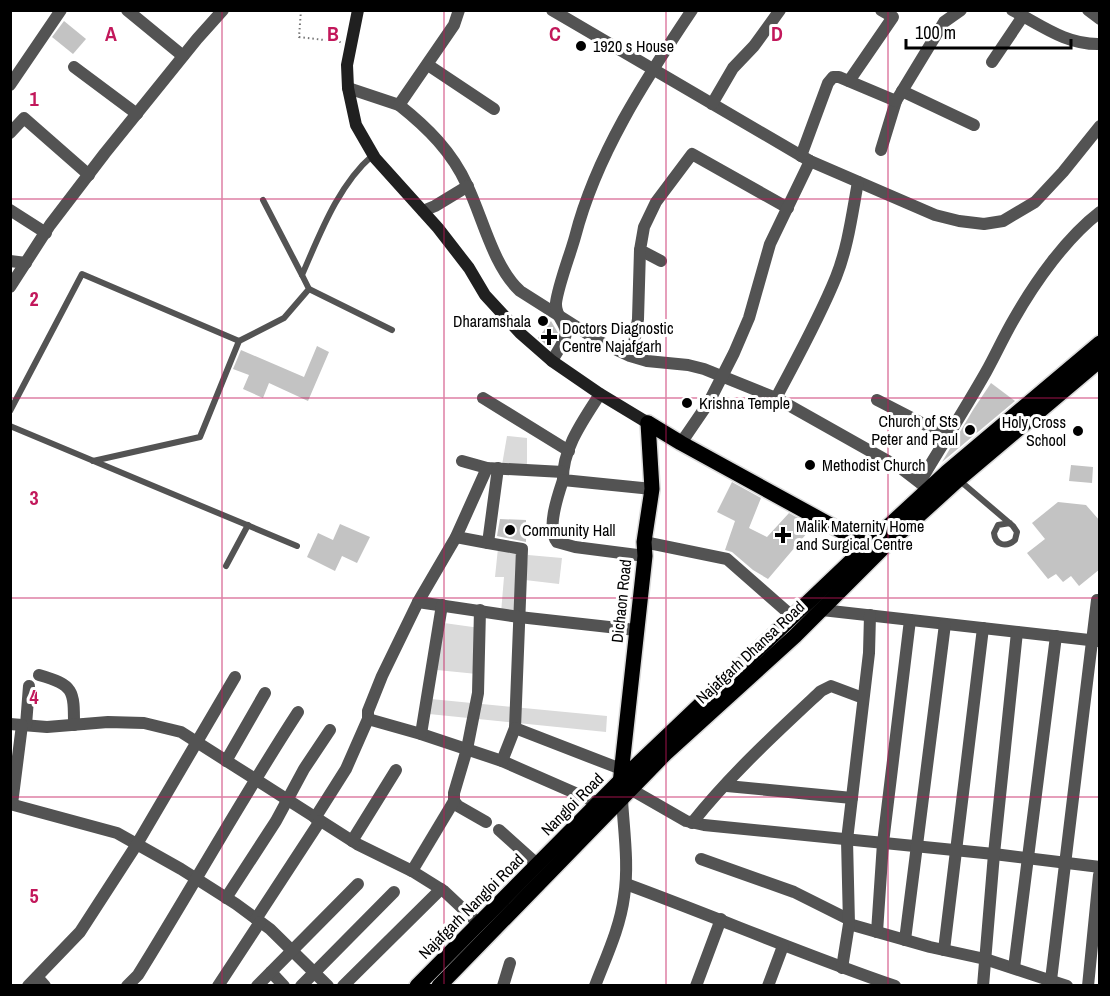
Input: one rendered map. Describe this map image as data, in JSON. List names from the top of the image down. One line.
{"streets":{"main road":["Dichaon Road","Najafgarh Dhansa Road","Nangloi Road","Najafgarh Nangloi Road"]},"crossings":[["Dichaon Road","Najafgarh Dhansa Road"],["Dichaon Road","Nangloi Road"],["Najafgarh Dhansa Road","Nangloi Road"],["Nangloi Road","Najafgarh Nangloi Road"]],"places":{"other":["1920 s House","Dharamshala","Krishna Temple","Church of Sts Peter and Paul","Holy Cross School","Methodist Church","Community Hall"],"health":["Doctors Diagnostic Centre Najafgarh","Malik Maternity Home and Surgical Centre"]},"scale_bar":"100 m","grid":{"columns":["A","B","C","D"],"rows":["1","2","3","4","5"]}}
